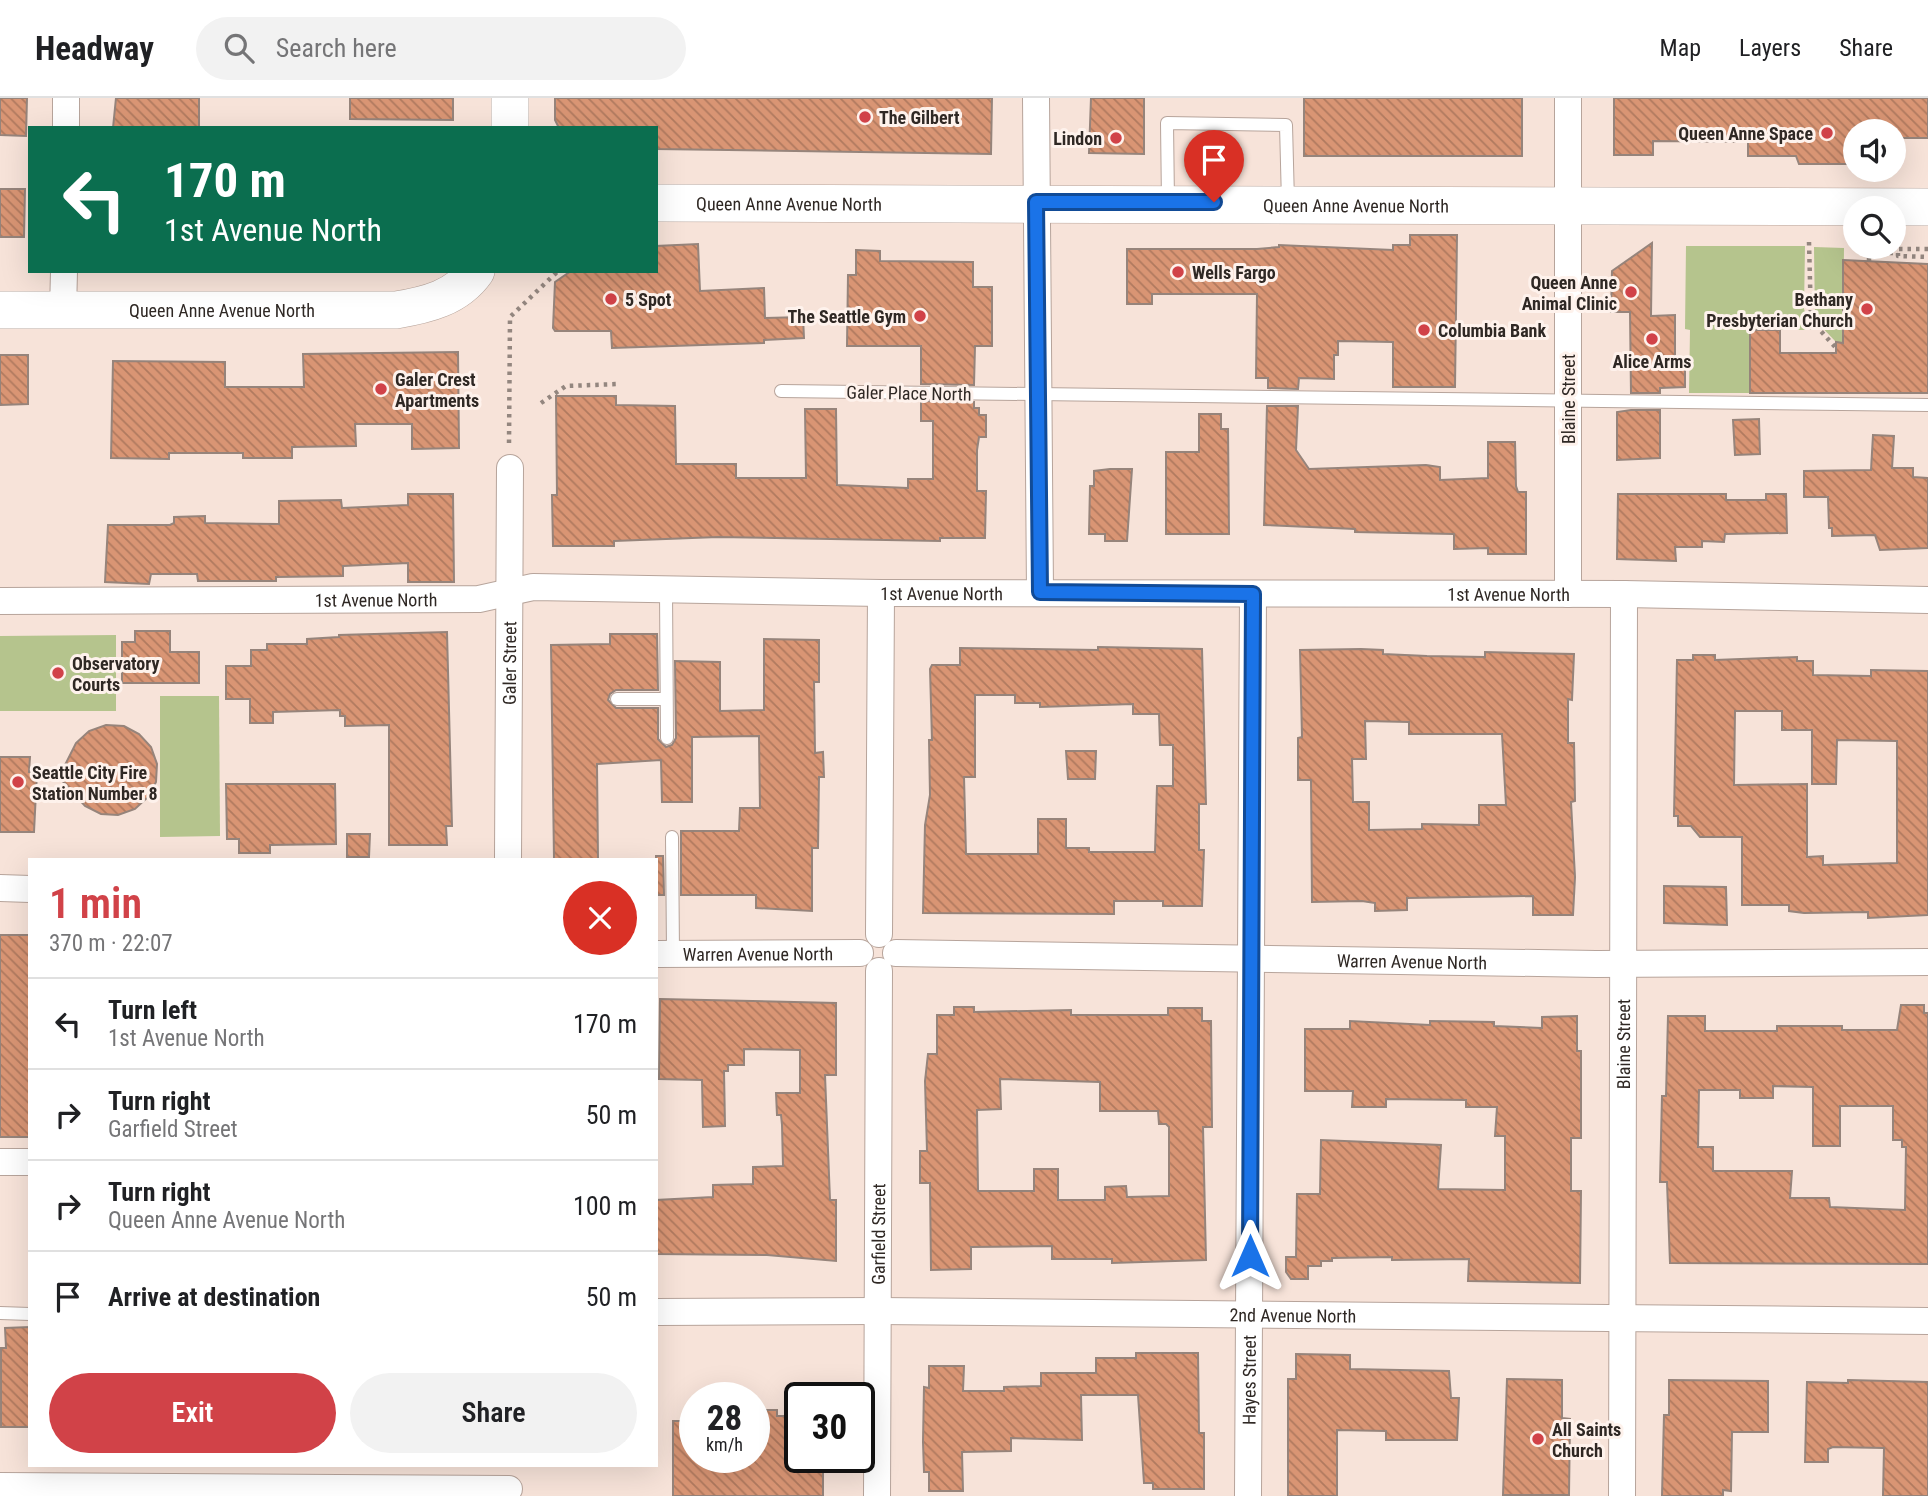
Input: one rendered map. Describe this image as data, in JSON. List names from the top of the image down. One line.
{"streets":{"main road":["Queen Anne Avenue North"],"street":["Blaine Street","1st Avenue North","Galer Street","Warren Avenue North","Garfield Street","2nd Avenue North","Hayes Street"],"lane":["Galer Place North"]},"crossings":[["Queen Anne Avenue North","Blaine Street"],["Galer Place North","Blaine Street"],["Blaine Street","1st Avenue North"],["Blaine Street","Warren Avenue North"],["Blaine Street","2nd Avenue North"],["1st Avenue North","Galer Street"],["1st Avenue North","Garfield Street"],["1st Avenue North","Hayes Street"],["Warren Avenue North","Garfield Street"],["Warren Avenue North","Hayes Street"],["Garfield Street","2nd Avenue North"],["2nd Avenue North","Hayes Street"]],"places":["The Gilbert","Queen Anne Space","Lindon","Wells Fargo","Queen Anne Animal Clinic","5 Spot","Bethany Presbyterian Church","The Seattle Gym","Columbia Bank","Alice Arms","Galer Crest Apartments","Observatory Courts","Seattle City Fire Station Number 8","All Saints Church"],"page":{"header":"Headway","search":"Search here","nav":["Map","Layers","Share"],"turn":["170 m","1st Avenue North"],"heading":["1 min","370 m · 22:07"],"list":[{"name":"Turn left","note":"1st Avenue North","value":"170 m"},{"name":"Turn right","note":"Garfield Street","value":"50 m"},{"name":"Turn right","note":"Queen Anne Avenue North","value":"100 m"},{"name":"Arrive at destination","value":"50 m"}],"buttons":["Exit","Share"],"speed":"28 km/h","limit":"30"}}
